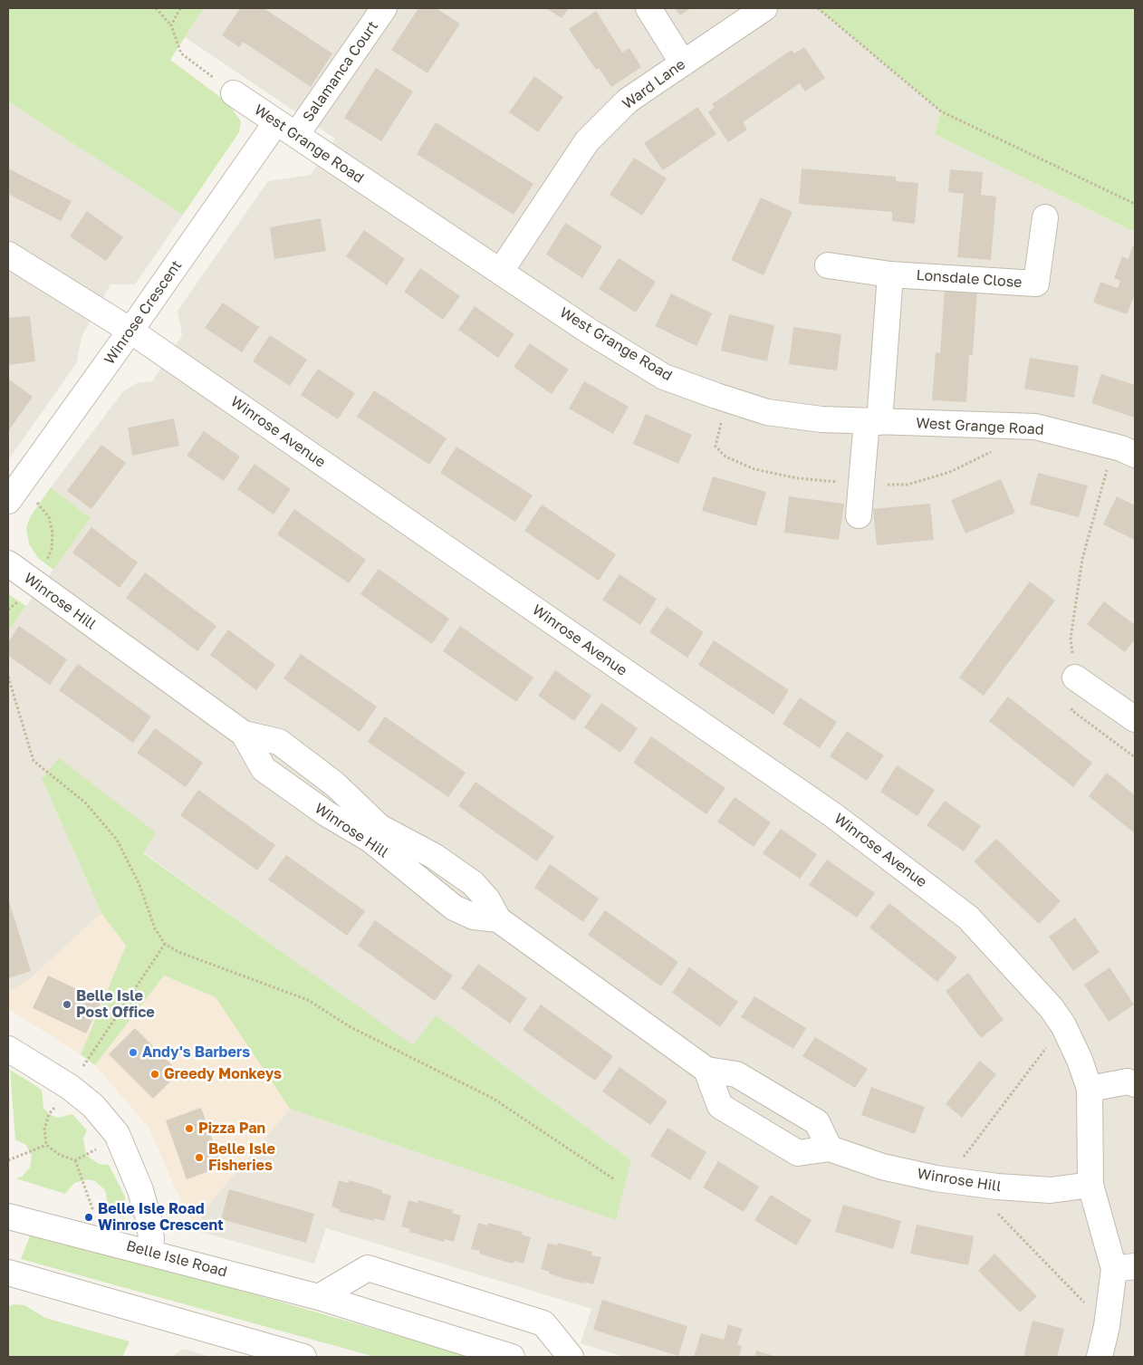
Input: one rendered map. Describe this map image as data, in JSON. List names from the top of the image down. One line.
{"streets":{"street":["Salamanca Court","Ward Lane","West Grange Road","Lonsdale Close","Winrose Crescent","Winrose Avenue","Winrose Hill","Belle Isle Road"]},"crossings":[["Salamanca Court","West Grange Road"],["Salamanca Court","Winrose Crescent"],["Ward Lane","West Grange Road"],["West Grange Road","Winrose Crescent"],["Winrose Crescent","Winrose Avenue"],["Winrose Avenue","Winrose Hill"]],"places":["Belle Isle Post Office","Andy's Barbers","Greedy Monkeys","Pizza Pan","Belle Isle Fisheries","Belle Isle Road Winrose Crescent"]}
